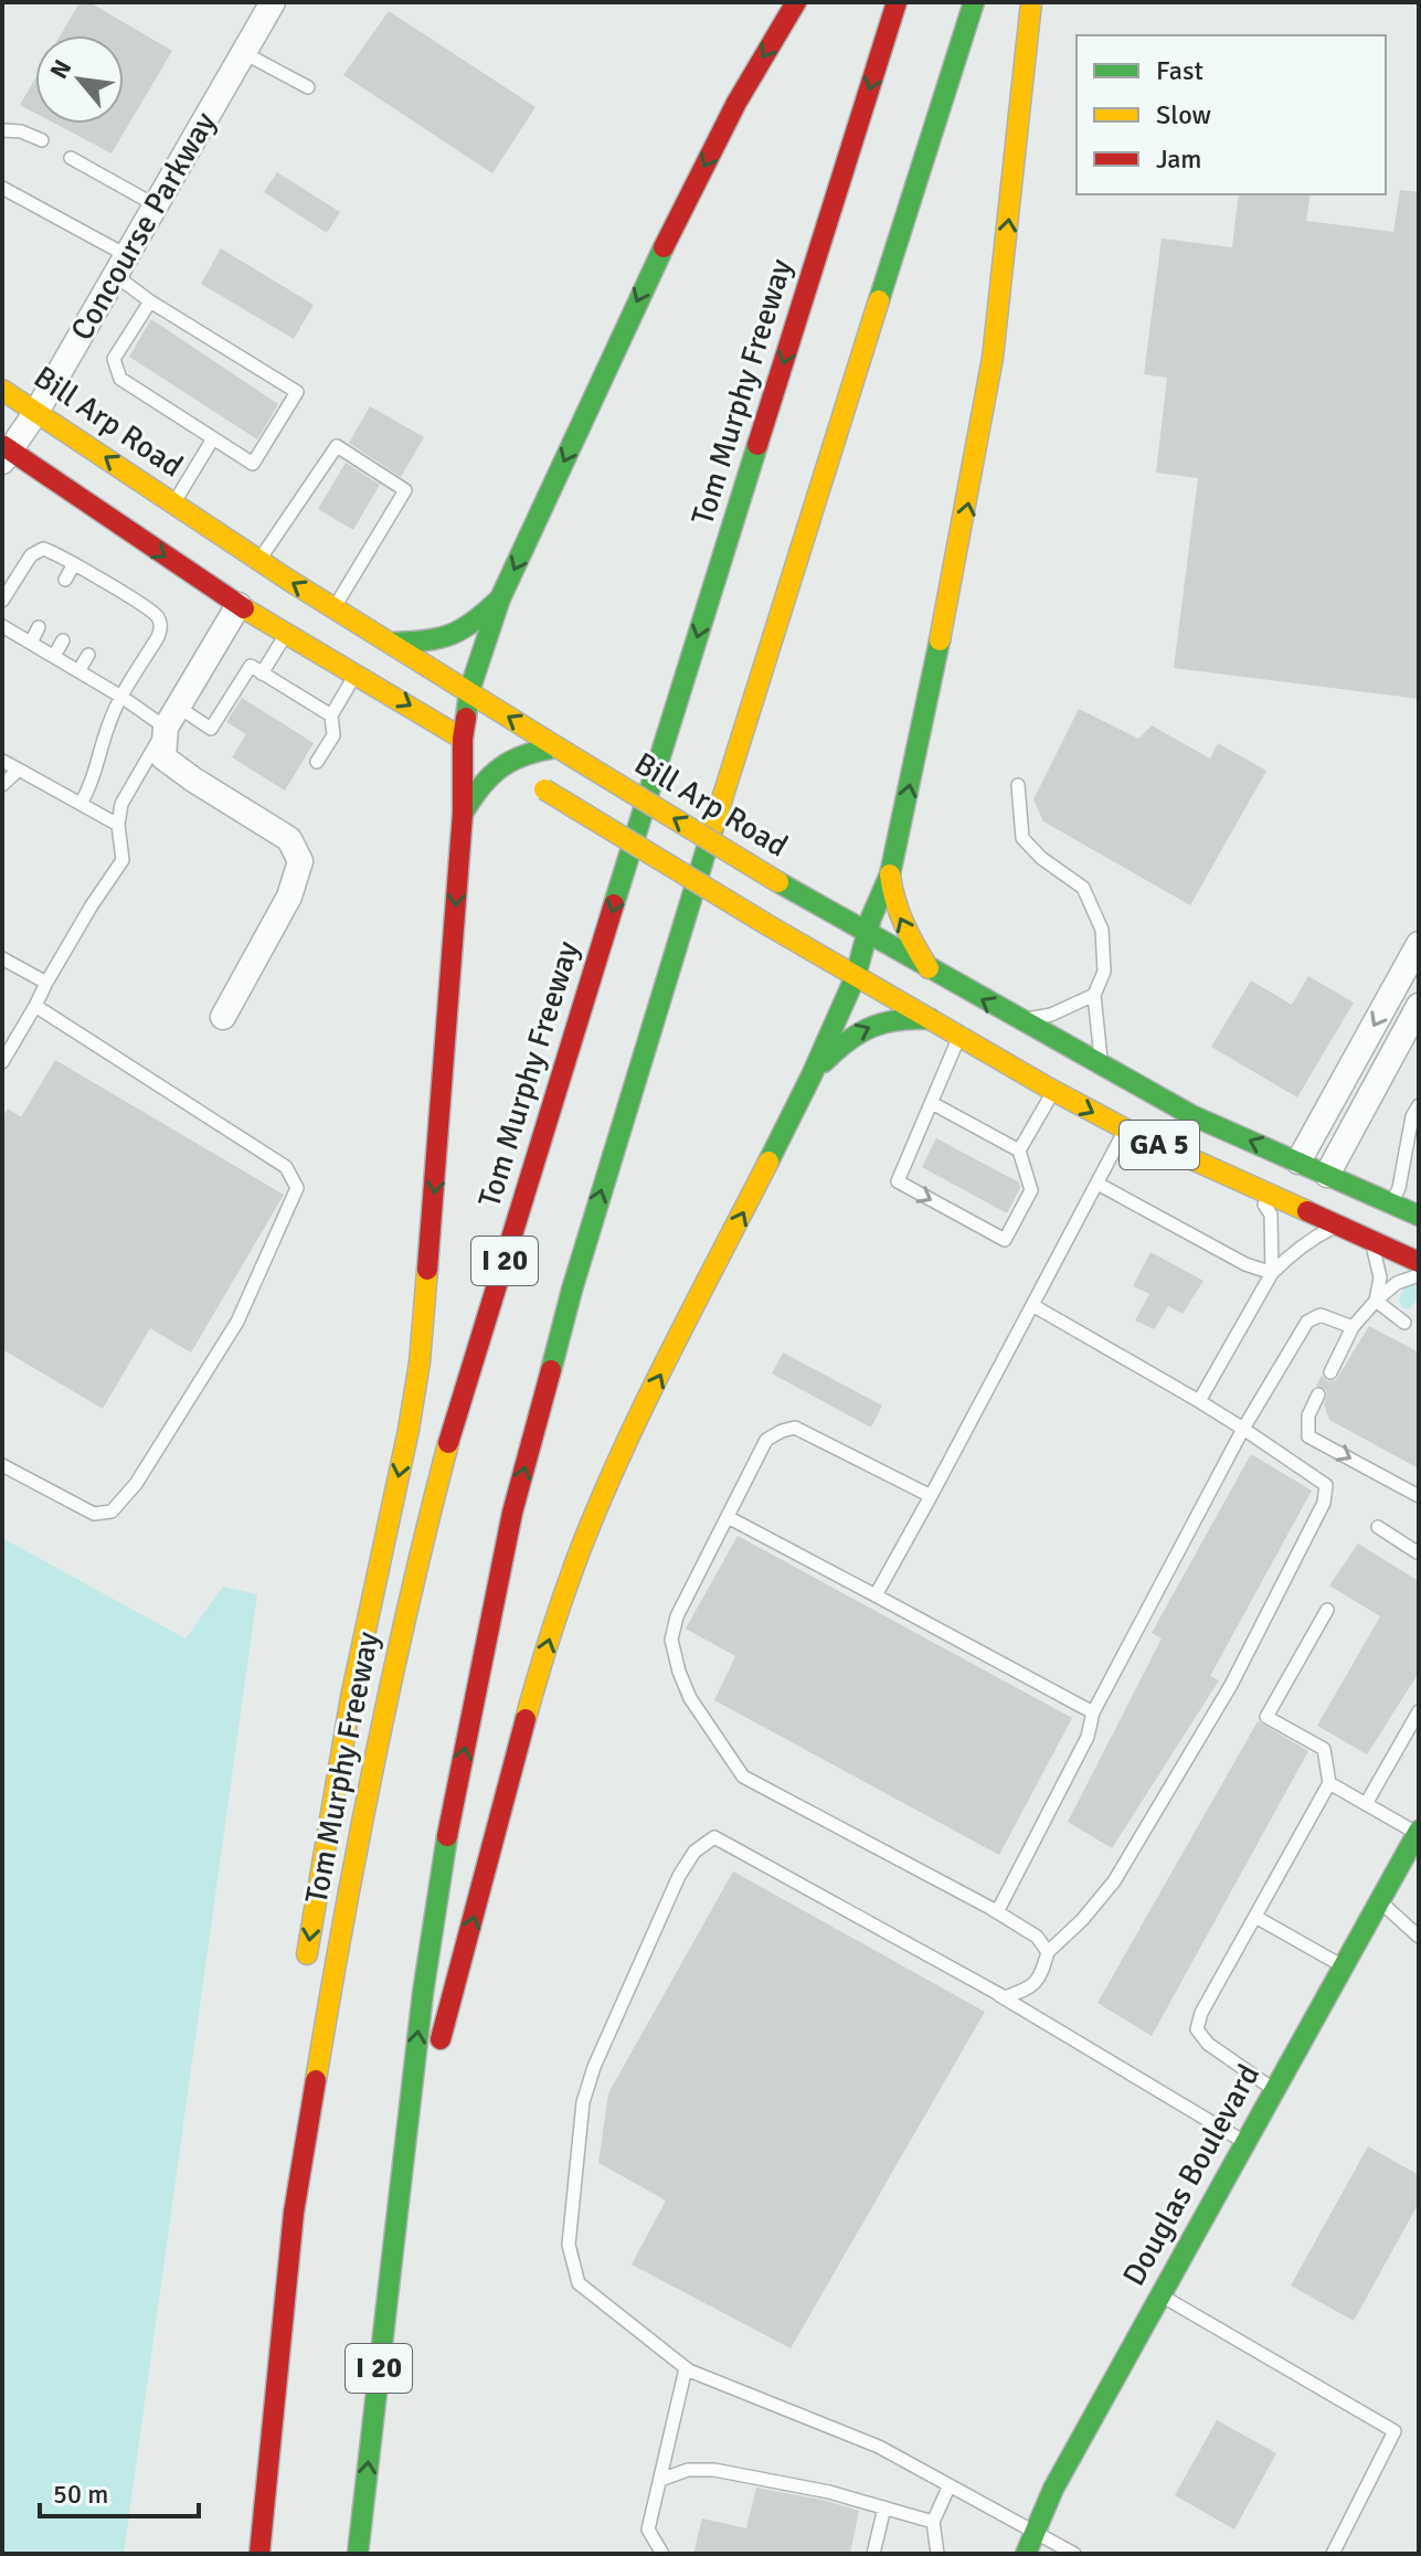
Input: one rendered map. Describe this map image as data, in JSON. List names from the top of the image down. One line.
{"streets":{"main road":["Tom Murphy Freeway","Bill Arp Road","GA 5","I 20","Douglas Boulevard"],"street":["Concourse Parkway"]},"crossings":[["Concourse Parkway","Bill Arp Road"],["Concourse Parkway","GA 5"]],"legend":["Fast","Slow","Jam"],"scale_bar":"50 m","north":"top left"}
